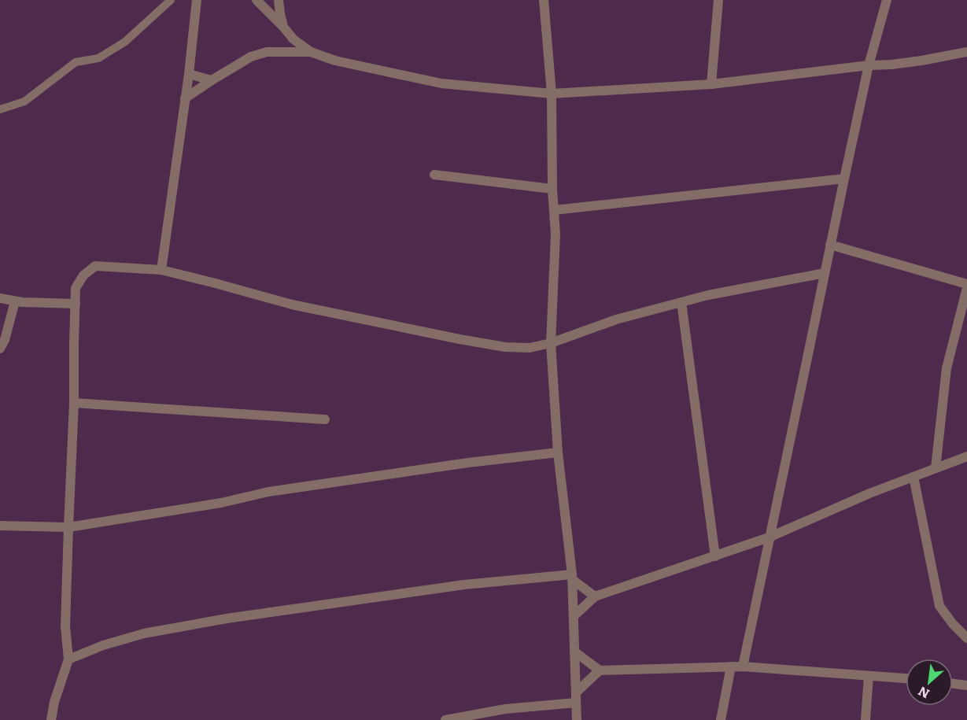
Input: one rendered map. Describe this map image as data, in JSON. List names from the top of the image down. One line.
{"north":"bottom left"}
